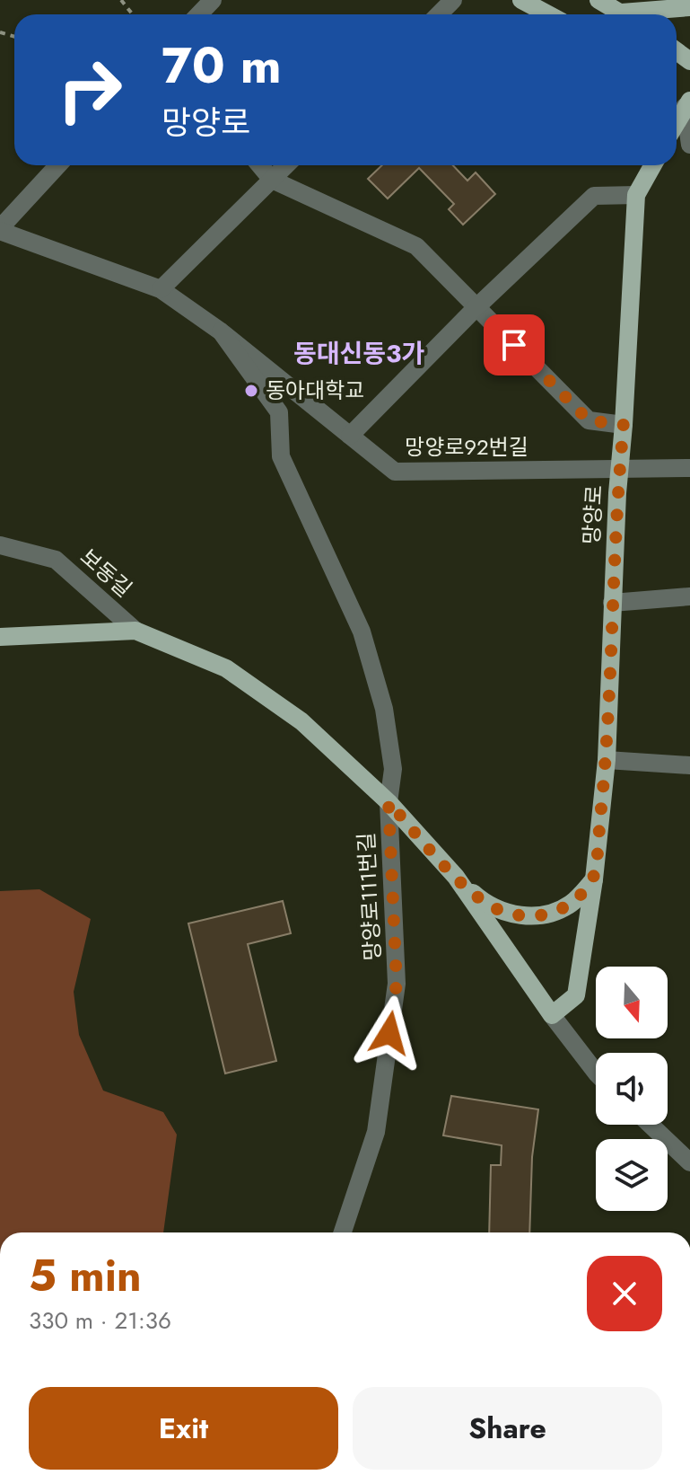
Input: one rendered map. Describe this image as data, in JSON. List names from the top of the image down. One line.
{"streets":{"main road":["망양로"],"street":["망양로92번길","보동길","망양로111번길"]},"crossings":[["망양로92번길","망양로"],["망양로92번길","망양로111번길"]],"districts":["동대신동3가"],"places":["동아대학교"],"north":"bottom","page":{"turn":["70 m","망양로"],"heading":["5 min","330 m · 21:36"],"buttons":["Exit","Share"]}}
